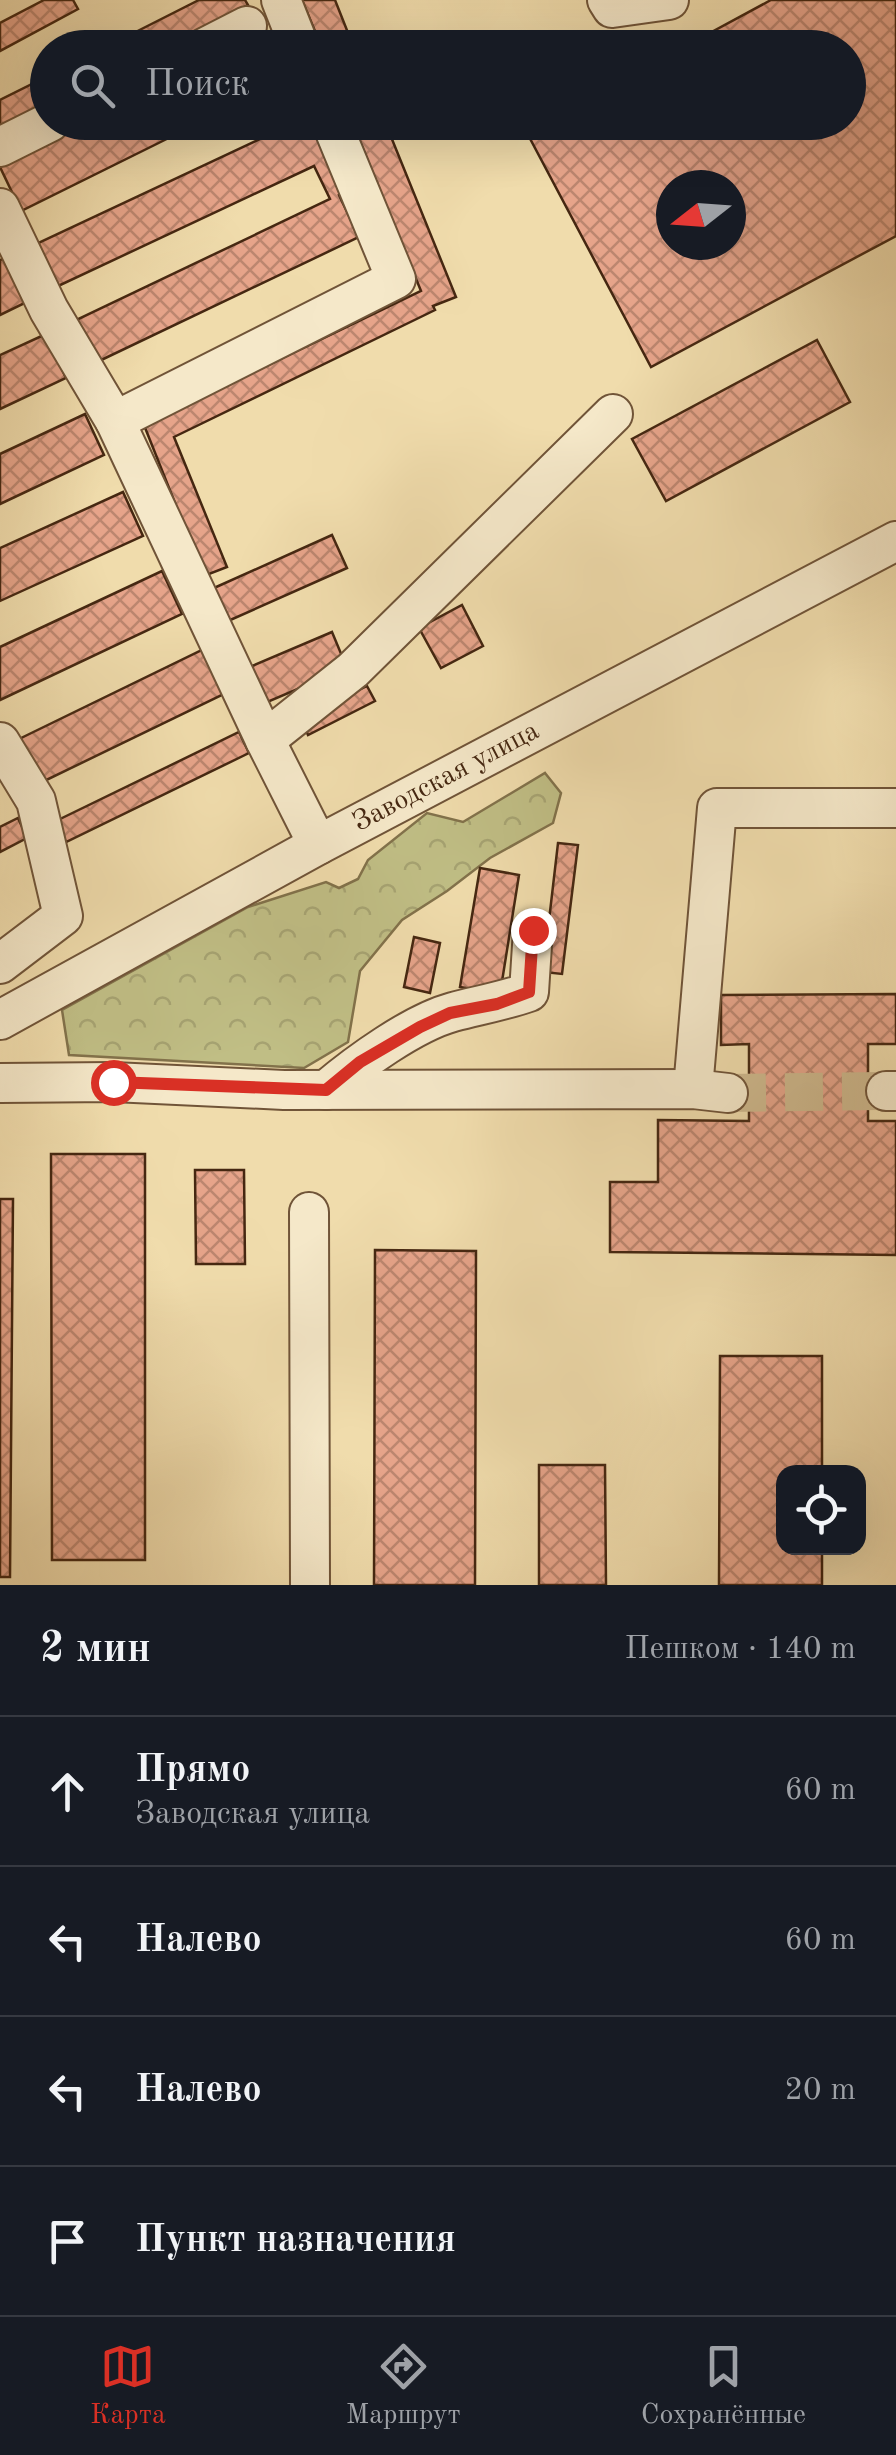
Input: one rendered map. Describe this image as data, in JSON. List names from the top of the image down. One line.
{"streets":{"street":["Заводская улица"]},"north":"left","page":{"search":"Поиск","heading":["2 мин","Пешком · 140 m"],"list":[["Прямо","Заводская улица","60 m"],["Налево","60 m"],["Налево","20 m"],"Пункт назначения"],"nav":["Карта","Маршрут","Сохранённые"]}}
